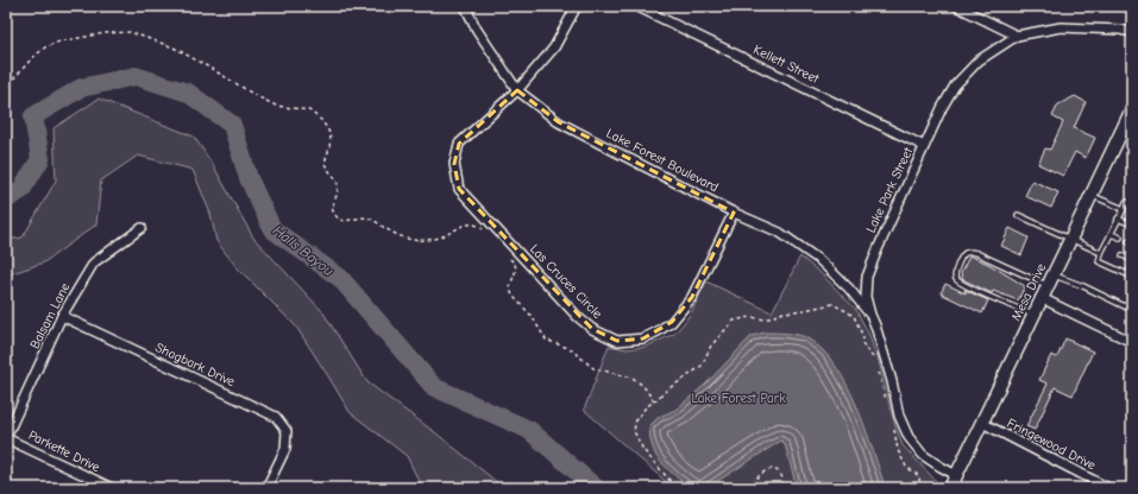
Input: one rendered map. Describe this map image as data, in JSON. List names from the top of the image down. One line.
{"streets":{"main road":["Mesa Drive"],"street":["Kellett Street","Lake Forest Boulevard","Lake Park Street","Las Cruces Circle","Balsam Lane","Shagbark Drive","Fringewood Drive","Parkette Drive"]},"crossings":[["Kellett Street","Lake Park Street"],["Lake Forest Boulevard","Lake Park Street"],["Lake Forest Boulevard","Las Cruces Circle"],["Lake Park Street","Mesa Drive"],["Mesa Drive","Fringewood Drive"],["Balsam Lane","Shagbark Drive"],["Balsam Lane","Parkette Drive"]],"water":["Halls Bayou"],"parks":["Lake Forest Park"]}
